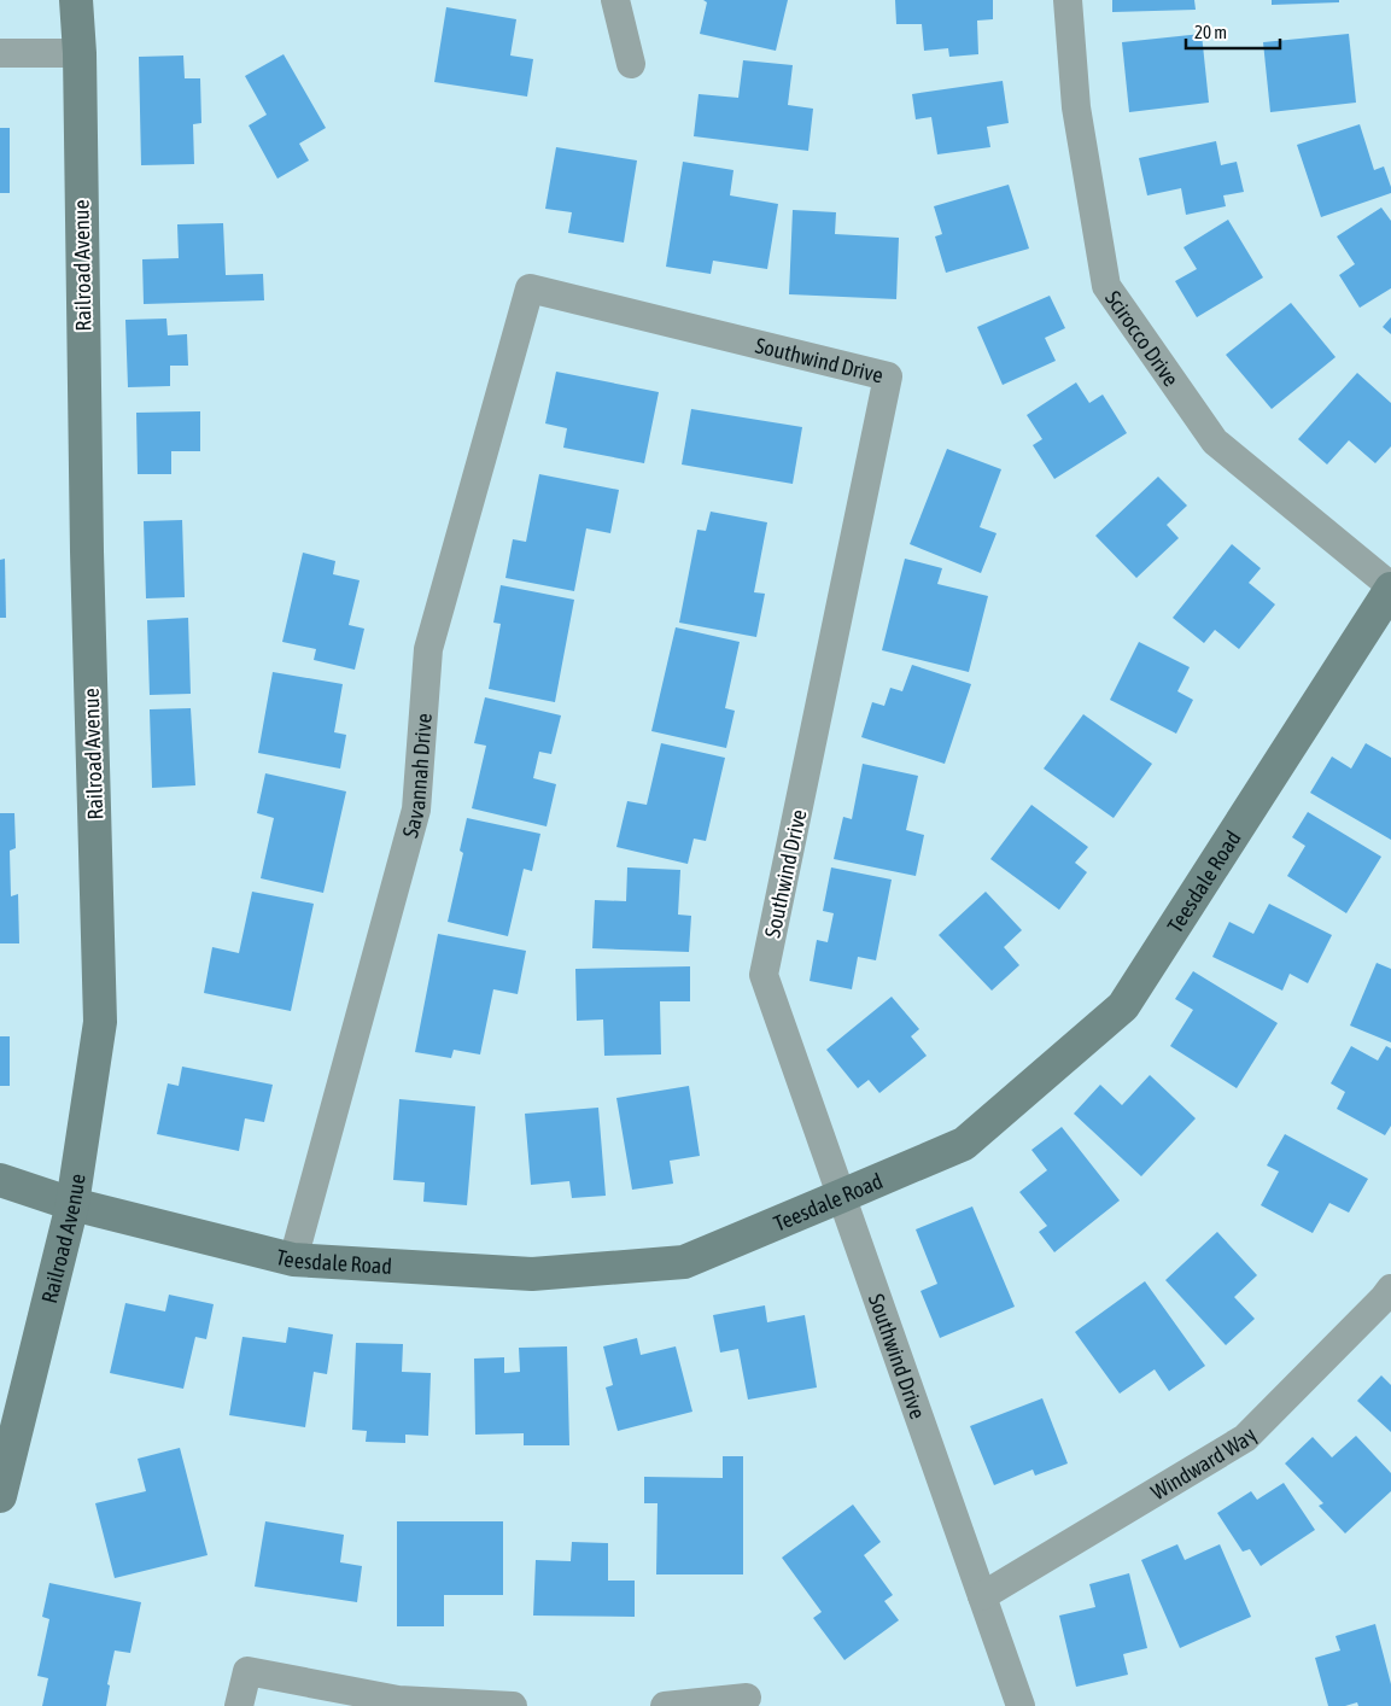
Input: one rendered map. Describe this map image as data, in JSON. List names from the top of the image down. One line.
{"streets":{"street":["Railroad Avenue","Scirocco Drive","Southwind Drive","Savannah Drive","Teesdale Road","Windward Way"]},"crossings":[["Railroad Avenue","Teesdale Road"],["Scirocco Drive","Teesdale Road"],["Southwind Drive","Savannah Drive"],["Southwind Drive","Teesdale Road"],["Southwind Drive","Windward Way"],["Savannah Drive","Teesdale Road"]],"scale_bar":"20 m"}
